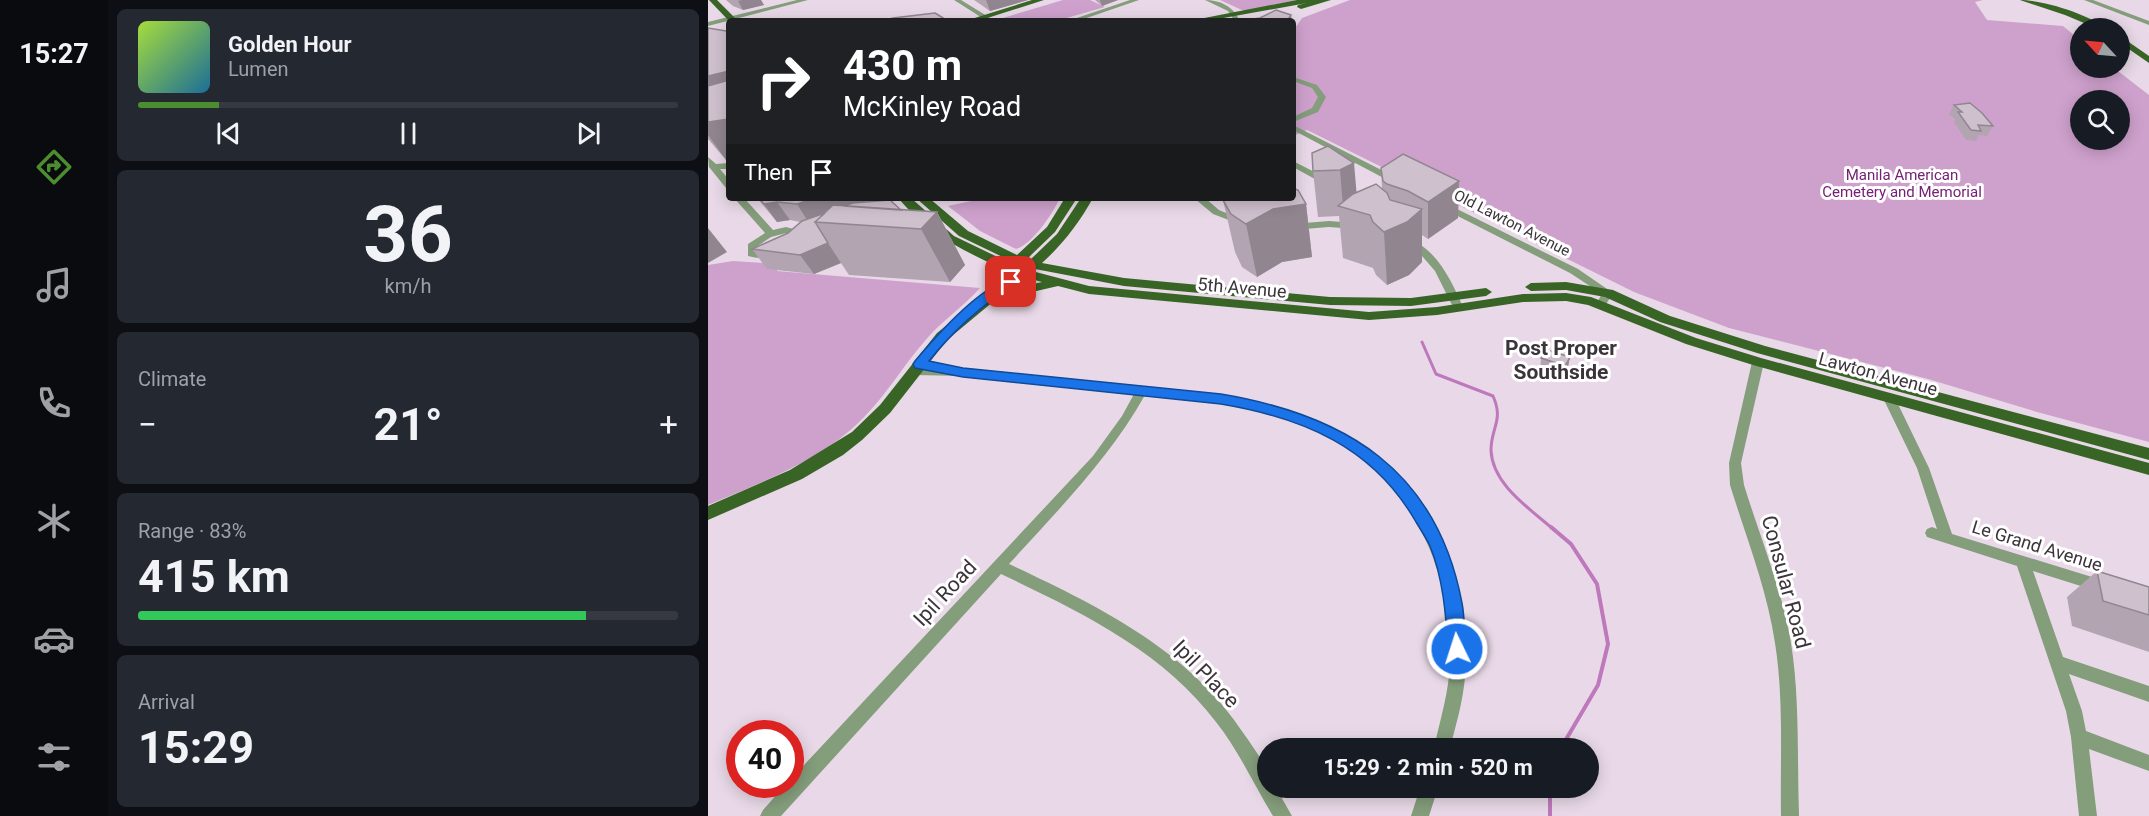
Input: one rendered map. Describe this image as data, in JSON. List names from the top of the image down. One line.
{"streets":{"main road":["5th Avenue","Lawton Avenue"],"street":["Old Lawton Avenue","Le Grand Avenue","Consular Road","Ipil Road","Ipil Place"]},"crossings":[["Old Lawton Avenue","5th Avenue"],["Old Lawton Avenue","Lawton Avenue"],["5th Avenue","Lawton Avenue"],["Lawton Avenue","Le Grand Avenue"],["Lawton Avenue","Consular Road"],["Ipil Road","Ipil Place"]],"districts":["Post Proper Southside"],"parks":["Manila American Cemetery and Memorial"],"north":"top left","page":{"tabs":"15:27","turn":["430 m","McKinley Road"],"song":["Golden Hour","Lumen"],"then":"Then","tile":[["36","km/h"],"Climate",["Range · 83%","415 km"],["Arrival","15:29"]],"heat":["−","21°","+"],"limit":"40","trip":"15:29 · 2 min · 520 m"}}
